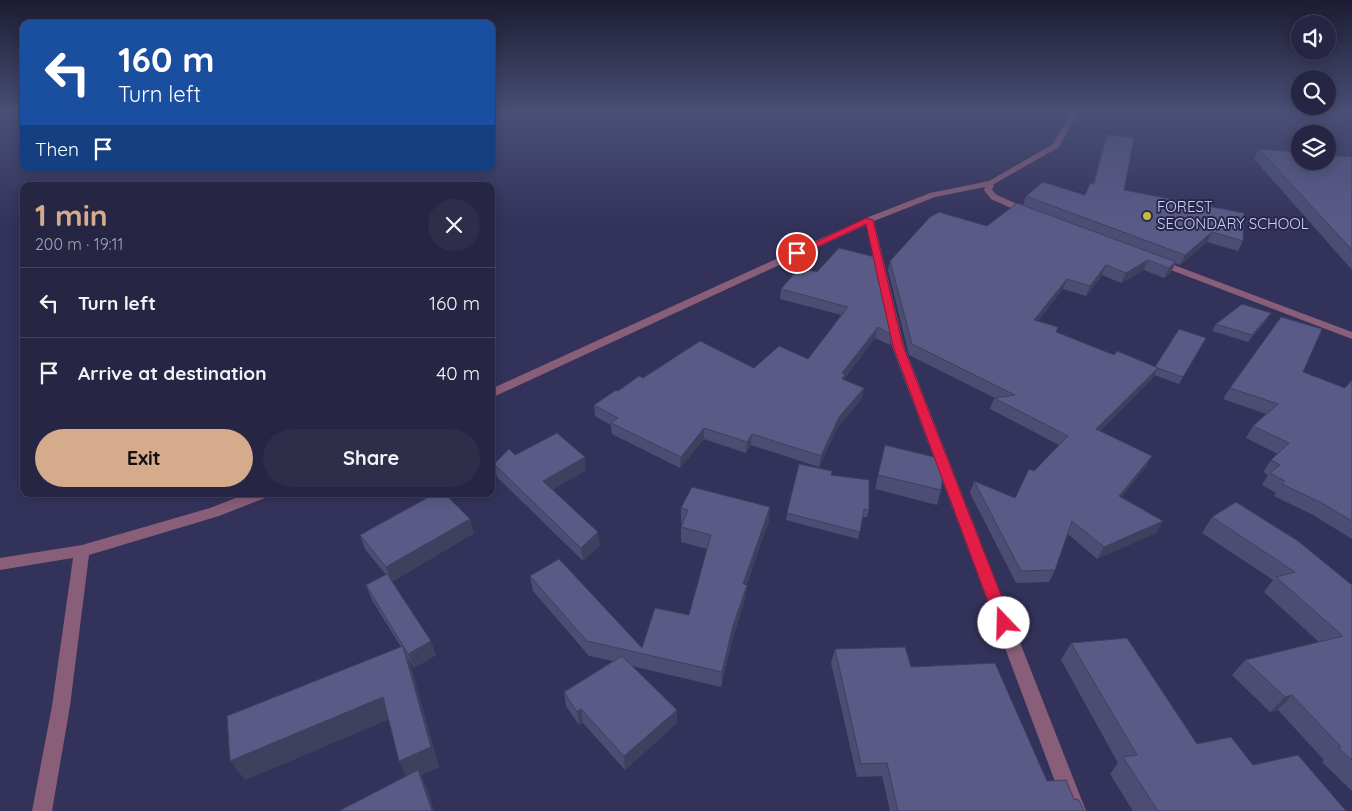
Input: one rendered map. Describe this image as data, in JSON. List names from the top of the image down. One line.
{"places":["FOREST SECONDARY SCHOOL"],"page":{"turn":["160 m","Turn left"],"then":"Then","heading":["1 min","200 m · 19:11"],"list":[{"name":"Turn left","value":"160 m"},{"name":"Arrive at destination","value":"40 m"}],"buttons":["Exit","Share"]}}
